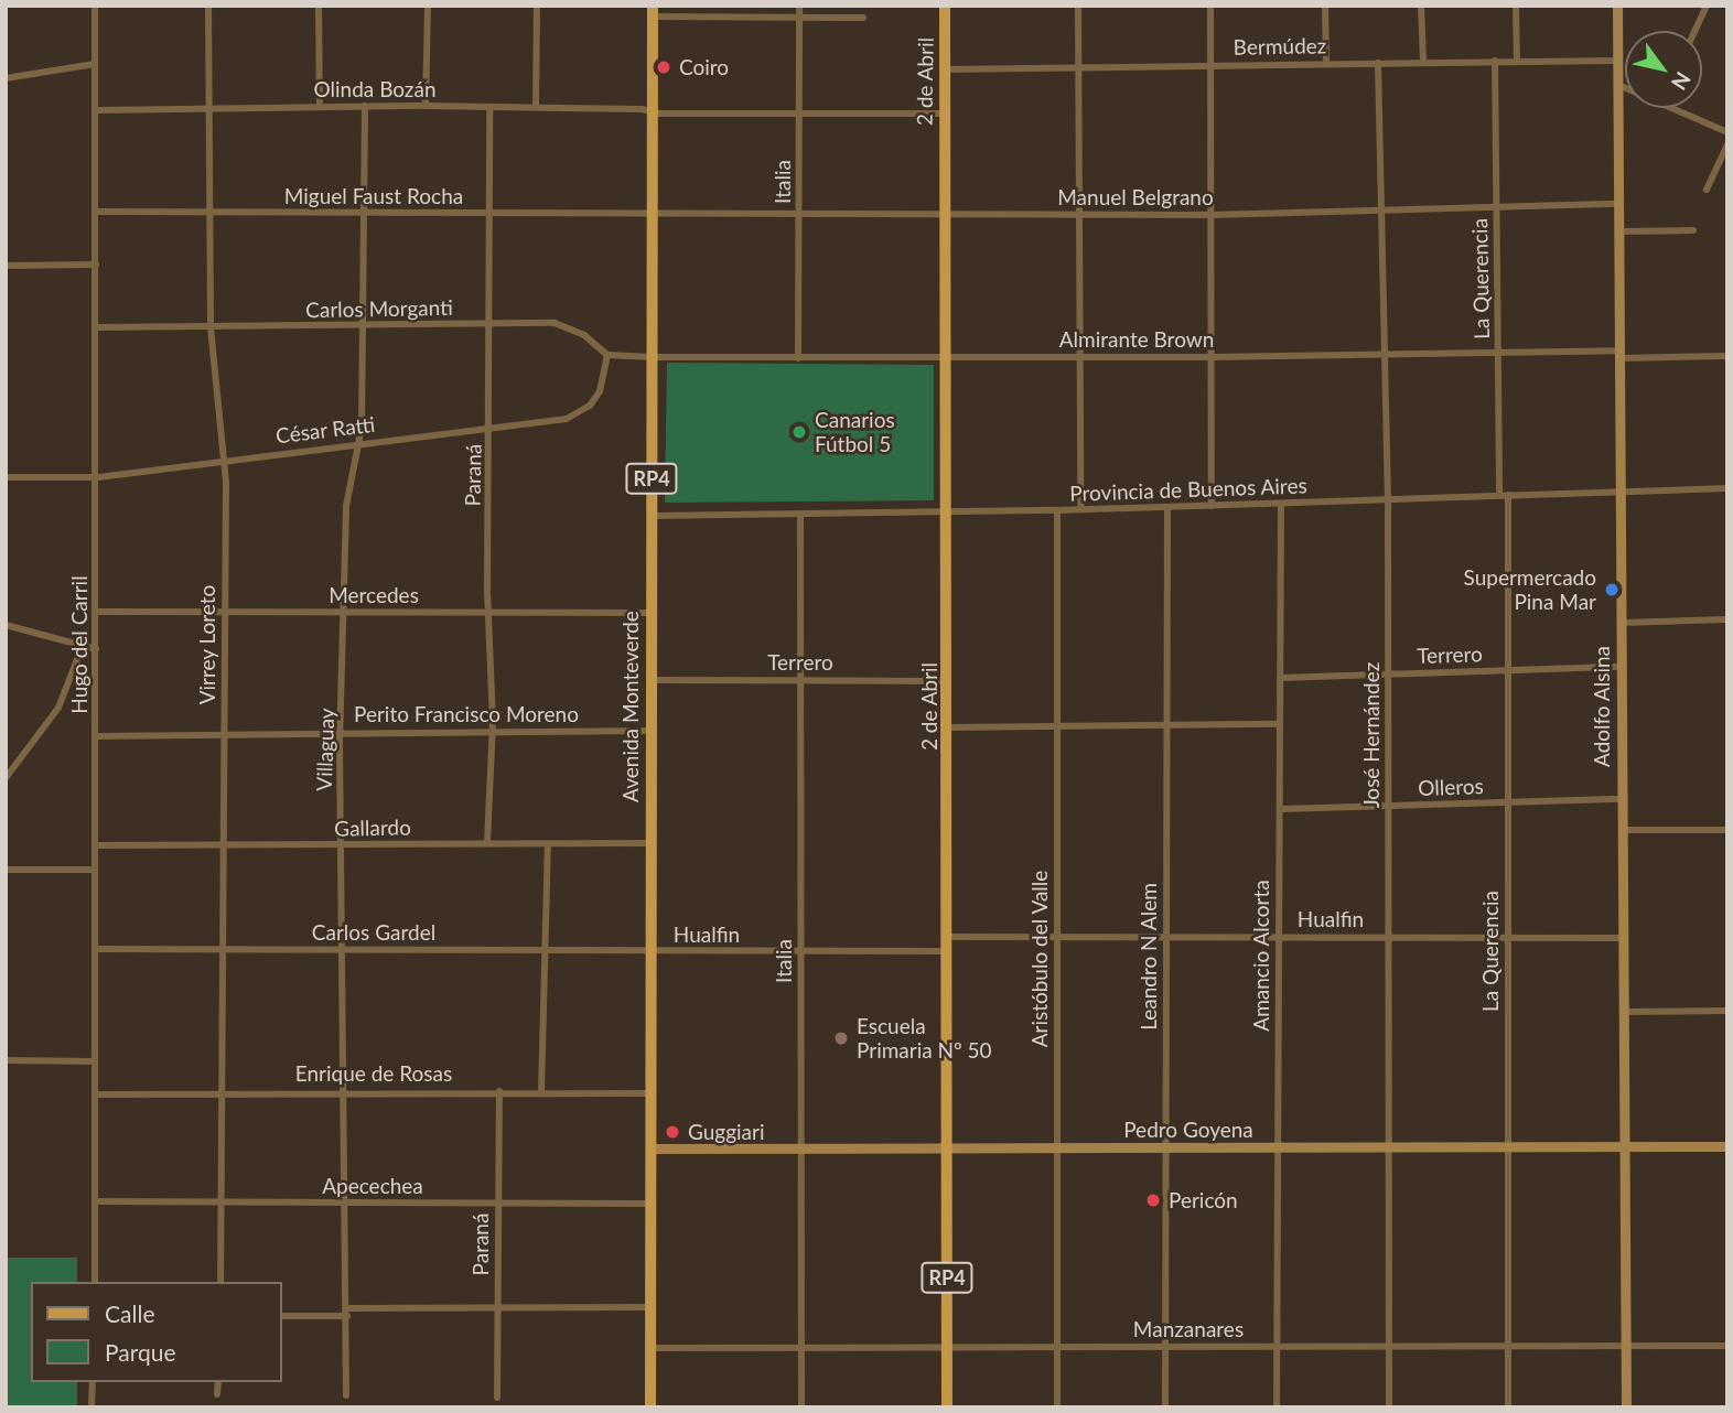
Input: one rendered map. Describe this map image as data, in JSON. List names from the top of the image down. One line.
{"streets":{"main road":["2 de Abril","RP4","Avenida Monteverde"],"street":["Bermúdez","Olinda Bozán","Italia","Miguel Faust Rocha","Manuel Belgrano","La Querencia","Carlos Morganti","Almirante Brown","César Ratti","Paraná","Provincia de Buenos Aires","Mercedes","Hugo del Carril","Virrey Loreto","Terrero","Adolfo Alsina","Perito Francisco Moreno","José Hernández","Villaguay","Olleros","Gallardo","Hualfin","Carlos Gardel","Amancio Alcorta","Leandro N Alem","Aristóbulo del Valle","Enrique de Rosas","Pedro Goyena","Apecechea","Manzanares"]},"crossings":[["Bermúdez","2 de Abril"],["Bermúdez","La Querencia"],["Bermúdez","Adolfo Alsina"],["Bermúdez","José Hernández"],["2 de Abril","Manuel Belgrano"],["2 de Abril","Almirante Brown"],["2 de Abril","Provincia de Buenos Aires"],["2 de Abril","Terrero"],["2 de Abril","Hualfin"],["2 de Abril","Pedro Goyena"],["2 de Abril","Manzanares"],["Olinda Bozán","Paraná"],["Olinda Bozán","Hugo del Carril"],["Olinda Bozán","Virrey Loreto"],["Olinda Bozán","Avenida Monteverde"],["Olinda Bozán","Villaguay"],["Italia","Manuel Belgrano"],["Italia","Almirante Brown"],["Italia","Provincia de Buenos Aires"],["Italia","Terrero"],["Italia","Hualfin"],["Italia","Pedro Goyena"],["Italia","Manzanares"],["Miguel Faust Rocha","Manuel Belgrano"],["Miguel Faust Rocha","Paraná"],["Miguel Faust Rocha","Hugo del Carril"],["Miguel Faust Rocha","Virrey Loreto"],["Miguel Faust Rocha","Avenida Monteverde"],["Miguel Faust Rocha","Villaguay"],["Manuel Belgrano","La Querencia"],["Manuel Belgrano","Avenida Monteverde"],["Manuel Belgrano","Adolfo Alsina"],["Manuel Belgrano","José Hernández"],["La Querencia","Almirante Brown"],["La Querencia","Provincia de Buenos Aires"],["La Querencia","Terrero"],["La Querencia","Olleros"],["La Querencia","Hualfin"],["La Querencia","Pedro Goyena"],["La Querencia","Manzanares"],["Carlos Morganti","César Ratti"],["Carlos Morganti","Paraná"],["Carlos Morganti","Hugo del Carril"],["Carlos Morganti","Virrey Loreto"],["Carlos Morganti","Villaguay"],["Almirante Brown","Avenida Monteverde"],["Almirante Brown","Adolfo Alsina"],["Almirante Brown","José Hernández"],["César Ratti","Paraná"],["César Ratti","Hugo del Carril"],["César Ratti","Virrey Loreto"],["César Ratti","Villaguay"],["Paraná","Mercedes"],["Paraná","Perito Francisco Moreno"],["Paraná","Gallardo"],["Paraná","Enrique de Rosas"],["Paraná","Apecechea"],["Provincia de Buenos Aires","Avenida Monteverde"],["Provincia de Buenos Aires","Adolfo Alsina"],["Provincia de Buenos Aires","José Hernández"],["Provincia de Buenos Aires","Amancio Alcorta"],["Provincia de Buenos Aires","Leandro N Alem"],["Provincia de Buenos Aires","Aristóbulo del Valle"],["Mercedes","Hugo del Carril"],["Mercedes","Virrey Loreto"],["Mercedes","Avenida Monteverde"],["Mercedes","Villaguay"],["Hugo del Carril","Perito Francisco Moreno"],["Hugo del Carril","Gallardo"],["Hugo del Carril","Carlos Gardel"],["Hugo del Carril","Enrique de Rosas"],["Hugo del Carril","Apecechea"],["Virrey Loreto","Perito Francisco Moreno"],["Virrey Loreto","Gallardo"],["Virrey Loreto","Carlos Gardel"],["Virrey Loreto","Enrique de Rosas"],["Virrey Loreto","Apecechea"],["Terrero","Avenida Monteverde"],["Terrero","Adolfo Alsina"],["Terrero","José Hernández"],["Terrero","Amancio Alcorta"],["Avenida Monteverde","Perito Francisco Moreno"],["Avenida Monteverde","Gallardo"],["Avenida Monteverde","Hualfin"],["Avenida Monteverde","Carlos Gardel"],["Avenida Monteverde","Enrique de Rosas"],["Avenida Monteverde","Pedro Goyena"],["Avenida Monteverde","Apecechea"],["Avenida Monteverde","Manzanares"],["Adolfo Alsina","Olleros"],["Adolfo Alsina","Hualfin"],["Adolfo Alsina","Pedro Goyena"],["Adolfo Alsina","Manzanares"],["Perito Francisco Moreno","Villaguay"],["José Hernández","Olleros"],["José Hernández","Hualfin"],["José Hernández","Pedro Goyena"],["José Hernández","Manzanares"],["Villaguay","Gallardo"],["Villaguay","Carlos Gardel"],["Villaguay","Enrique de Rosas"],["Villaguay","Apecechea"],["Olleros","Amancio Alcorta"],["Hualfin","Carlos Gardel"],["Hualfin","Amancio Alcorta"],["Hualfin","Leandro N Alem"],["Hualfin","Aristóbulo del Valle"],["Amancio Alcorta","Pedro Goyena"],["Amancio Alcorta","Manzanares"],["Leandro N Alem","Pedro Goyena"],["Leandro N Alem","Manzanares"],["Aristóbulo del Valle","Pedro Goyena"],["Aristóbulo del Valle","Manzanares"]],"places":["Coiro","Canarios Fútbol 5","Supermercado Pina Mar","Escuela Primaria Nº 50","Guggiari","Pericón"],"legend":["Calle","Parque"],"north":"bottom right"}
